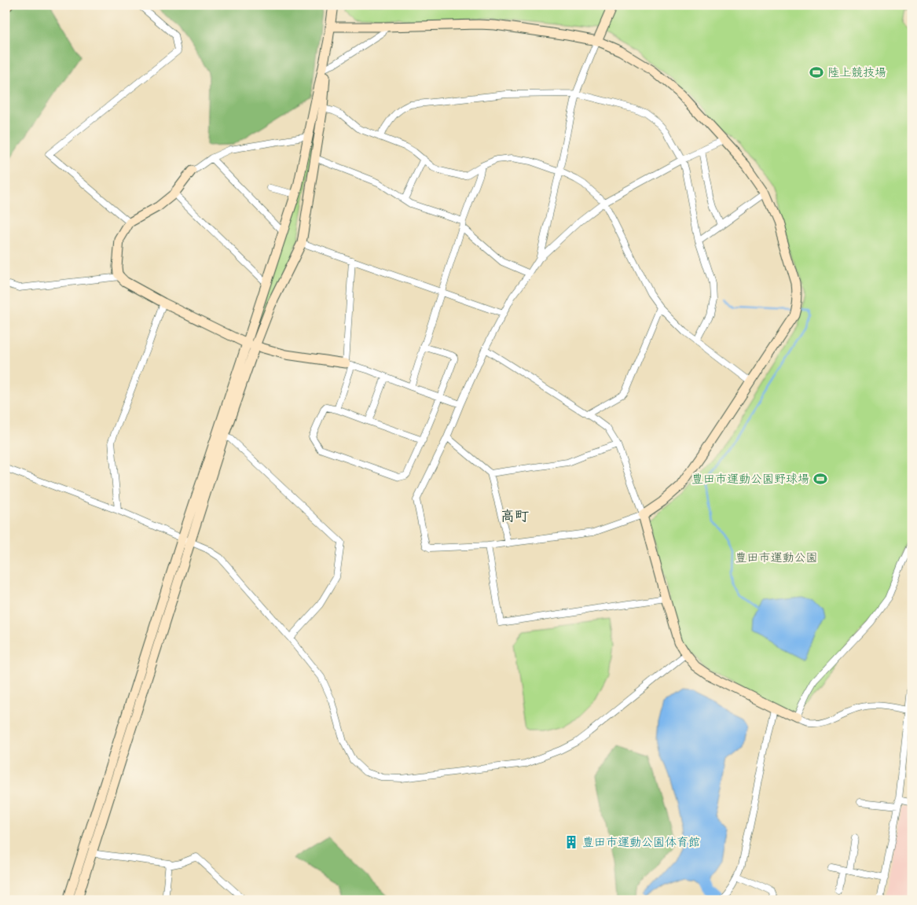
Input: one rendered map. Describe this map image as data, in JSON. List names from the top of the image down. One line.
{"districts":["高町"],"parks":["豊田市運動公園"],"places":{"sports":["陸上競技場","豊田市運動公園野球場"],"building":["豊田市運動公園体育館"]}}
